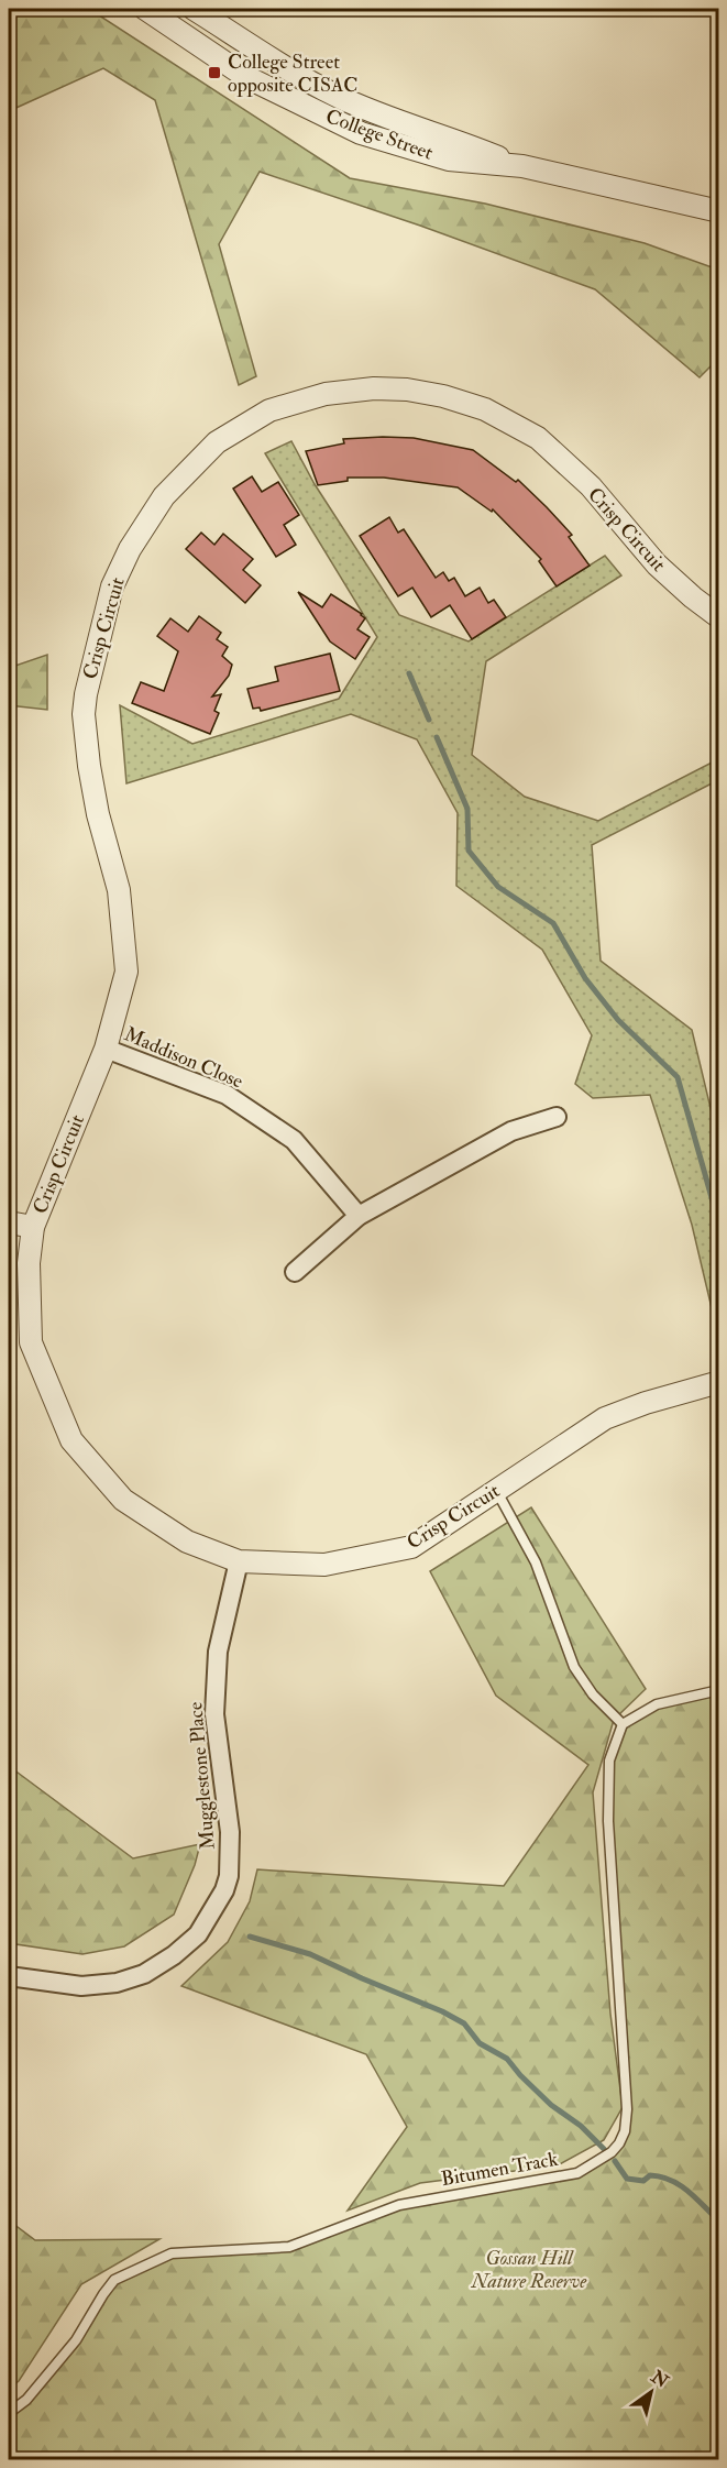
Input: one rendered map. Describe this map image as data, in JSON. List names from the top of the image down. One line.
{"streets":{"street":["College Street","Crisp Circuit","Maddison Close","Mugglestone Place"],"lane":["Bitumen Track"]},"crossings":[["Crisp Circuit","Maddison Close"],["Crisp Circuit","Mugglestone Place"]],"parks":["Gossan Hill Nature Reserve"],"places":{"transit":["College Street opposite CISAC"]},"north":"top right"}
